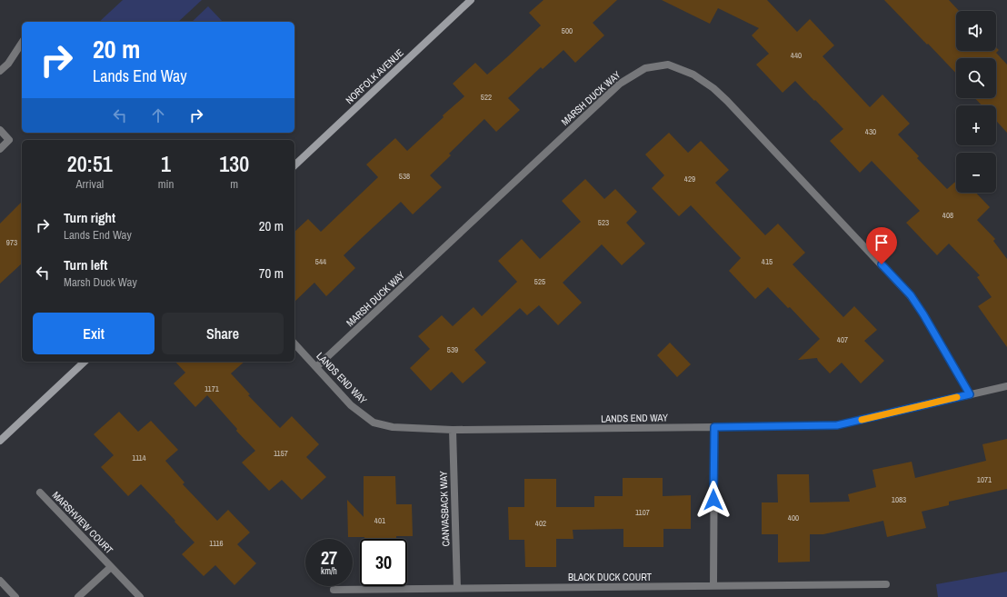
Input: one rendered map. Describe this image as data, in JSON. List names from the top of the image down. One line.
{"streets":{"main road":["NORFOLK AVENUE"],"street":["MARSH DUCK WAY","LANDS END WAY","CANVASBACK WAY","MARSHVIEW COURT","BLACK DUCK COURT"]},"crossings":[["MARSH DUCK WAY","LANDS END WAY"],["LANDS END WAY","CANVASBACK WAY"],["CANVASBACK WAY","BLACK DUCK COURT"]],"house_numbers":["500","440","522","430","538","429","408","523","973","544","415","525","407","539","1171","1157","1114","1071","1083","1107","400","401","402","1116"],"page":{"map_buttons":["+","−"],"turn":["20 m","Lands End Way"],"eta":["20:51","Arrival","1","min","130","m"],"list":[{"name":"Turn right","note":"Lands End Way","value":"20 m"},{"name":"Turn left","note":"Marsh Duck Way","value":"70 m"}],"buttons":["Exit","Share"],"speed":"27 km/h","limit":"30"}}
